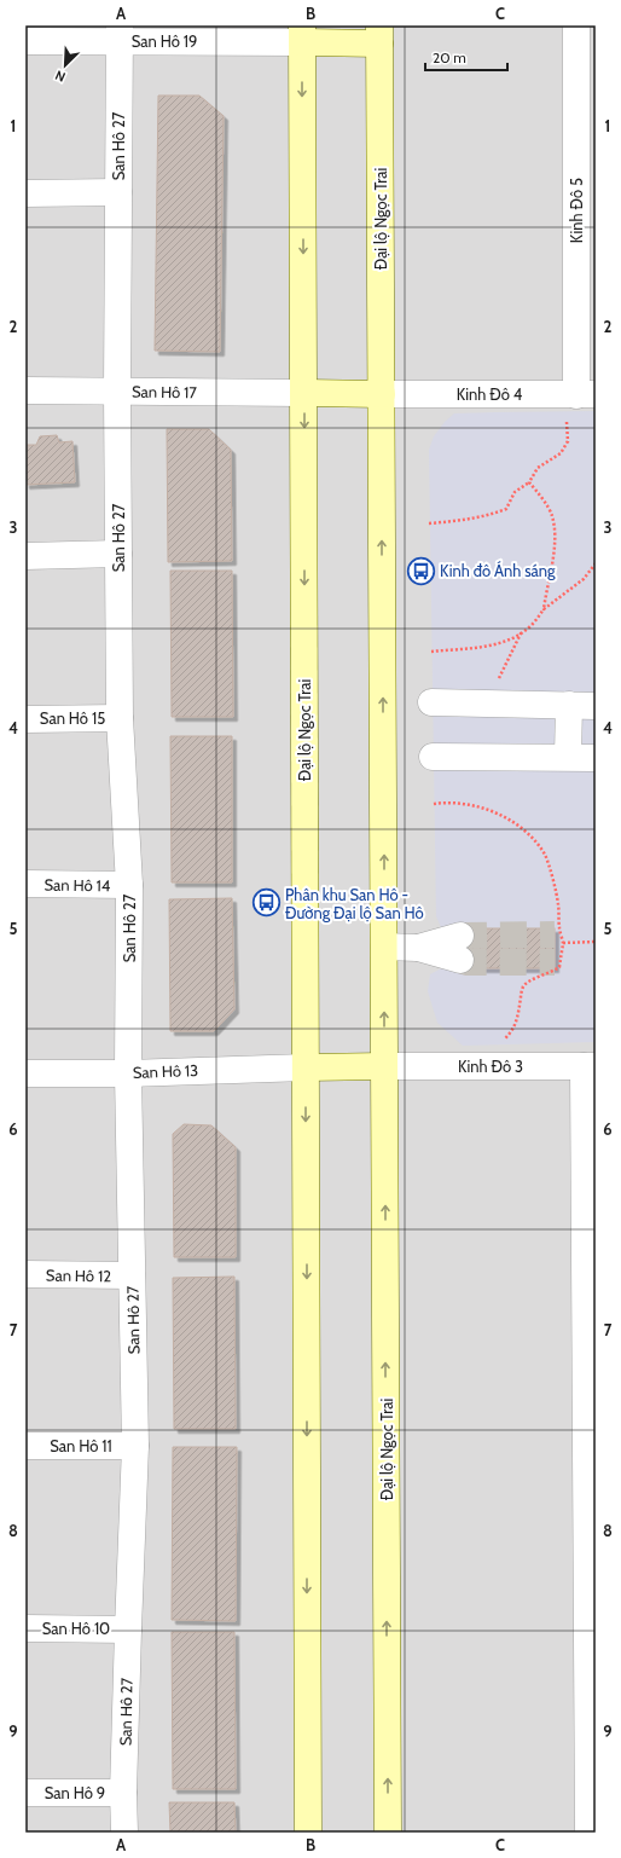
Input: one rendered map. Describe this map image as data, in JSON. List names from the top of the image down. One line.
{"streets":{"main road":["Đại lộ Ngọc Trai"],"street":["San Hô 19","San Hô 27","Kinh Đô 5","San Hô 17","Kinh Đô 4","San Hô 15","San Hô 14","Kinh Đô 3","San Hô 13","San Hô 12","San Hô 11","San Hô 10","San Hô 9"]},"crossings":[["San Hô 19","San Hô 27"],["San Hô 19","Đại lộ Ngọc Trai"],["San Hô 27","San Hô 17"],["San Hô 27","San Hô 15"],["San Hô 27","San Hô 14"],["San Hô 27","San Hô 13"],["San Hô 27","San Hô 12"],["San Hô 27","San Hô 11"],["San Hô 27","San Hô 10"],["San Hô 27","San Hô 9"],["Kinh Đô 5","Kinh Đô 4"],["Đại lộ Ngọc Trai","San Hô 17"],["Đại lộ Ngọc Trai","Kinh Đô 4"],["Đại lộ Ngọc Trai","Kinh Đô 3"],["Đại lộ Ngọc Trai","San Hô 13"]],"places":{"bus stop":["Kinh đô Ánh sáng","Phân khu San Hô - Đường Đại lộ San Hô"]},"scale_bar":"20 m","north":"bottom left","grid":{"columns":["A","B","C"],"rows":["1","2","3","4","5","6","7","8","9"]}}
